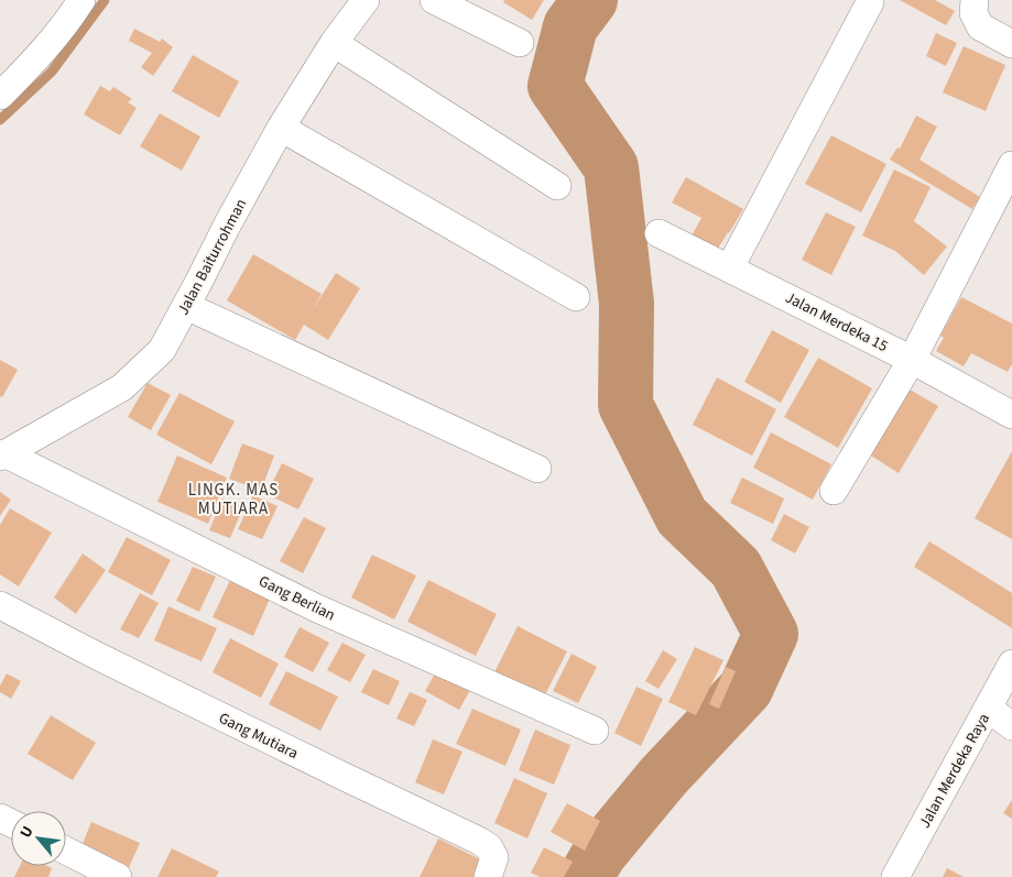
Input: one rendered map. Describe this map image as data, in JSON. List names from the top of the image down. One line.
{"streets":{"street":["Jalan Baiturrohman","Jalan Merdeka 15","Gang Berlian","Gang Mutiara","Jalan Merdeka Raya"]},"crossings":[["Jalan Baiturrohman","Gang Berlian"]],"districts":["LINGK. MAS MUTIARA"],"north":"top left"}
